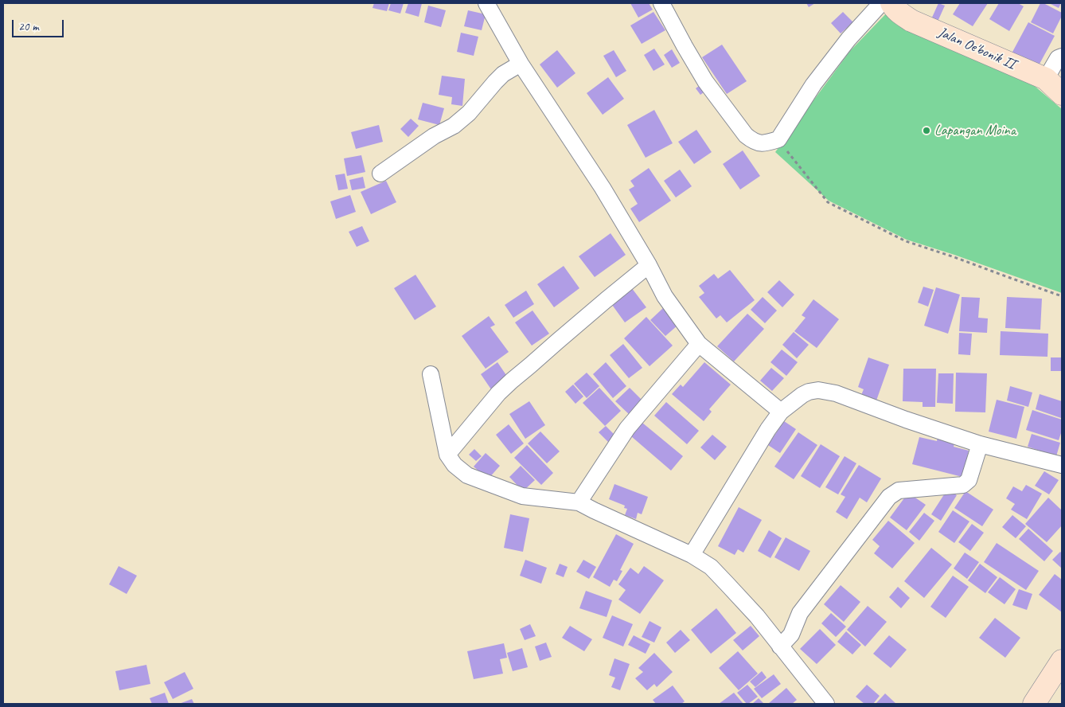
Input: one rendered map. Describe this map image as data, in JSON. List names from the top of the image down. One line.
{"streets":{"street":["Jalan Oe'bonik II"]},"places":["Lapangan Moina"],"scale_bar":"20 m"}
